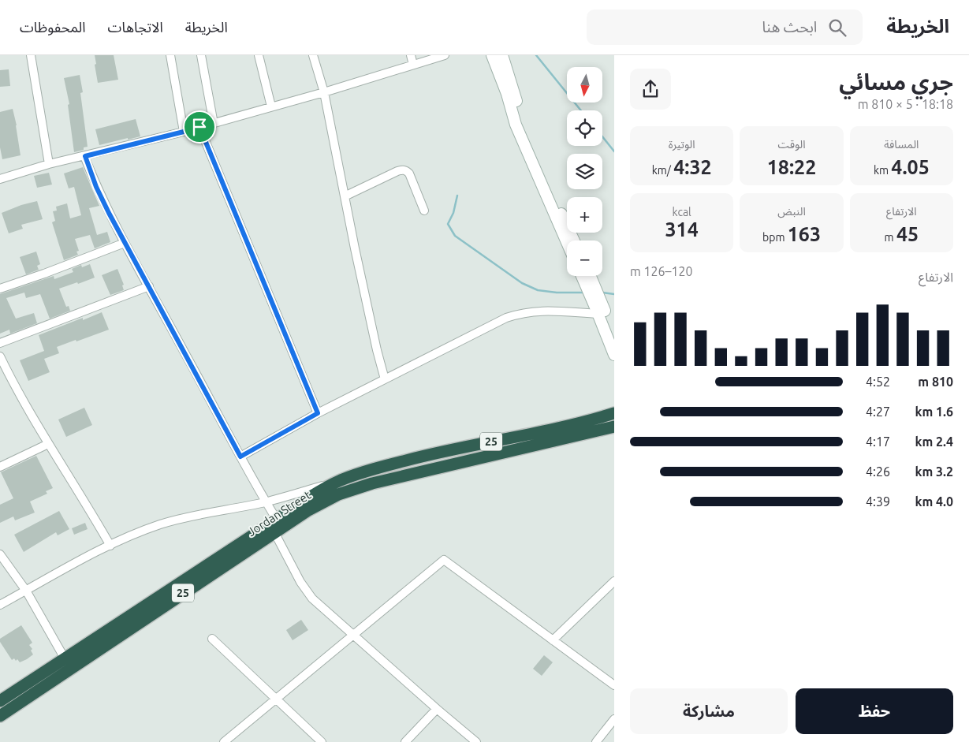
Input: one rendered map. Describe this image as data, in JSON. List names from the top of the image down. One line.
{"streets":{"highway":["25","Jordan Street"]},"north":"bottom","page":{"header":"الخريطة","search":"ابحث هنا","nav":["الخريطة","الاتجاهات","المحفوظات"],"heading":["جري مسائي","18:18 · 5 × 810 m"],"map_buttons":["+","−"],"stats":[["المسافة","4.05 km"],["الوقت","18:22"],["الوتيرة","4:32 /km"],["الارتفاع","45 m"],["النبض","163 bpm"],["kcal","314"]],"chart":["الارتفاع","120–126 m"],"list":[{"name":"810 m","note":"4:52"},{"name":"1.6 km","note":"4:27"},{"name":"2.4 km","note":"4:17"},{"name":"3.2 km","note":"4:26"},{"name":"4.0 km","note":"4:39"}],"buttons":["حفظ","مشاركة"]}}
